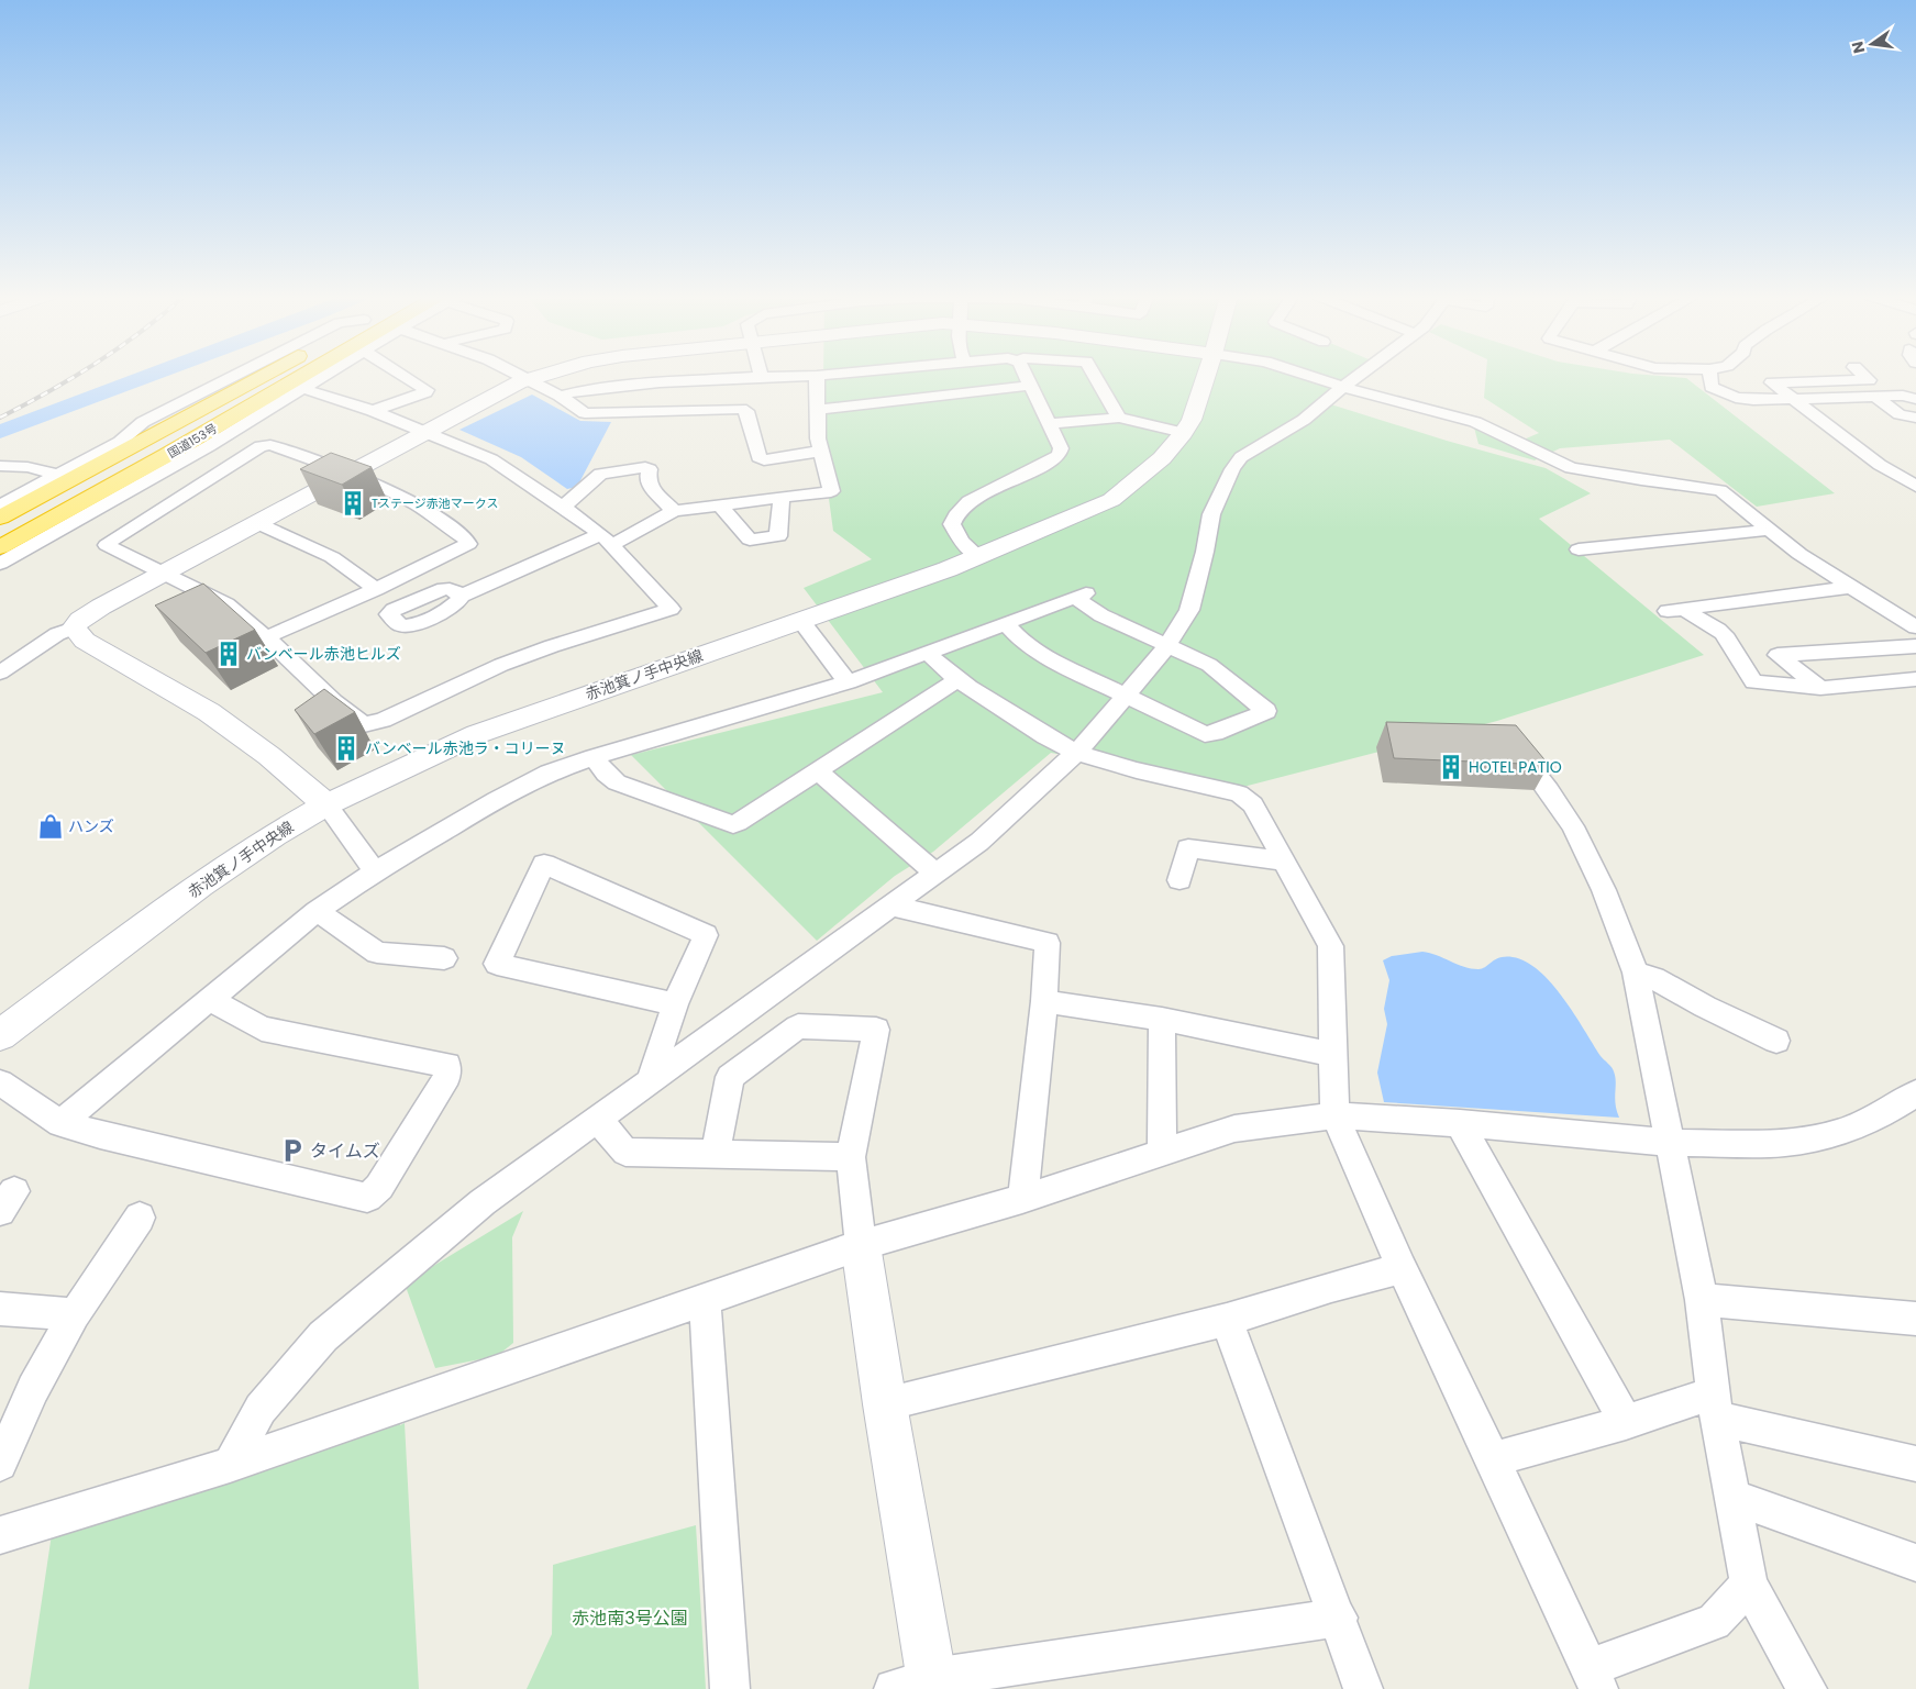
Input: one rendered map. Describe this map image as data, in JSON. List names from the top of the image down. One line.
{"streets":{"highway":["国道153号"],"street":["赤池箕ノ手中央線"]},"parks":["赤池南3号公園"],"places":{"building":["Tステージ赤池マークス","バンベール赤池ヒルズ","バンベール赤池ラ・コリーヌ","HOTEL PATIO"],"shop":["ハンズ"],"parking":["タイムズ"]},"north":"left"}
